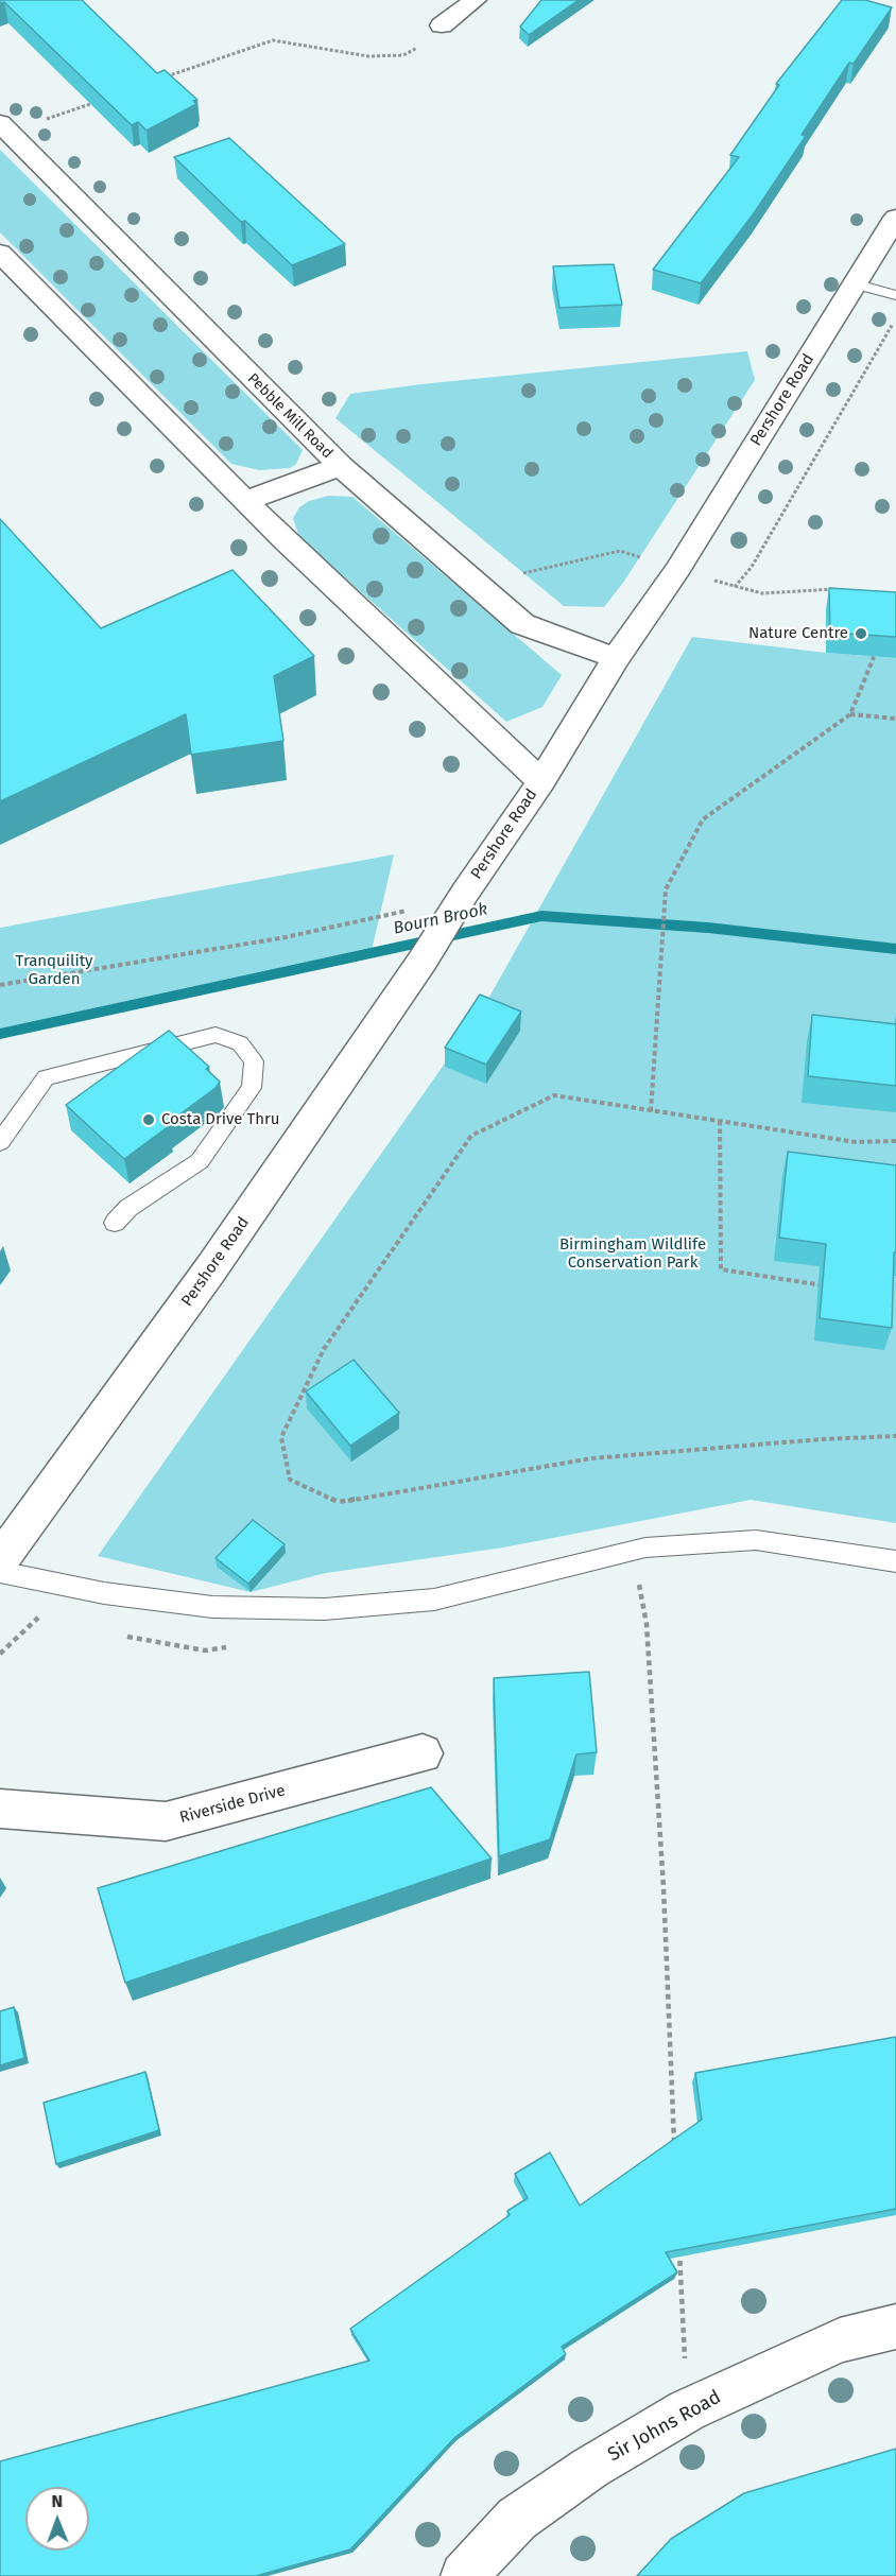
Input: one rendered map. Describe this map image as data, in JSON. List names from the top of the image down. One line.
{"streets":{"main road":["Pershore Road","Pebble Mill Road","Riverside Drive","Sir Johns Road"]},"crossings":[["Pershore Road","Pebble Mill Road"]],"water":["Bourn Brook"],"parks":["Tranquility Garden","Birmingham Wildlife Conservation Park"],"places":["Nature Centre","Costa Drive Thru"],"north":"top"}
